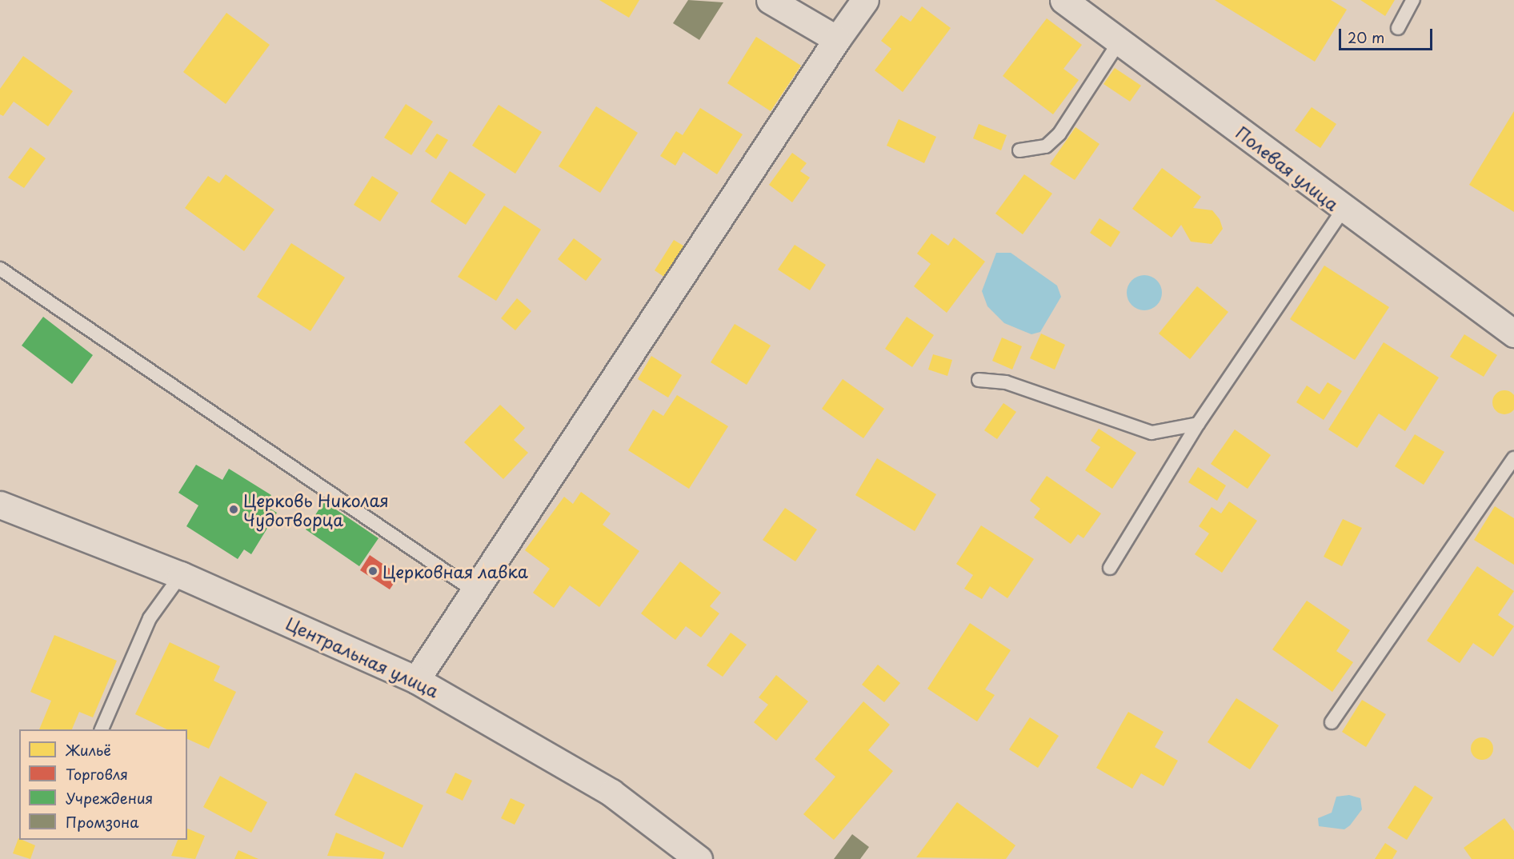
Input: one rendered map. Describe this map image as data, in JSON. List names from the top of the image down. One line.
{"streets":{"street":["Полевая улица","Центральная улица"]},"places":["Церковь Николая Чудотворца","Церковная лавка"],"legend":["Жильё","Торговля","Учреждения","Промзона"],"scale_bar":"20 m"}
